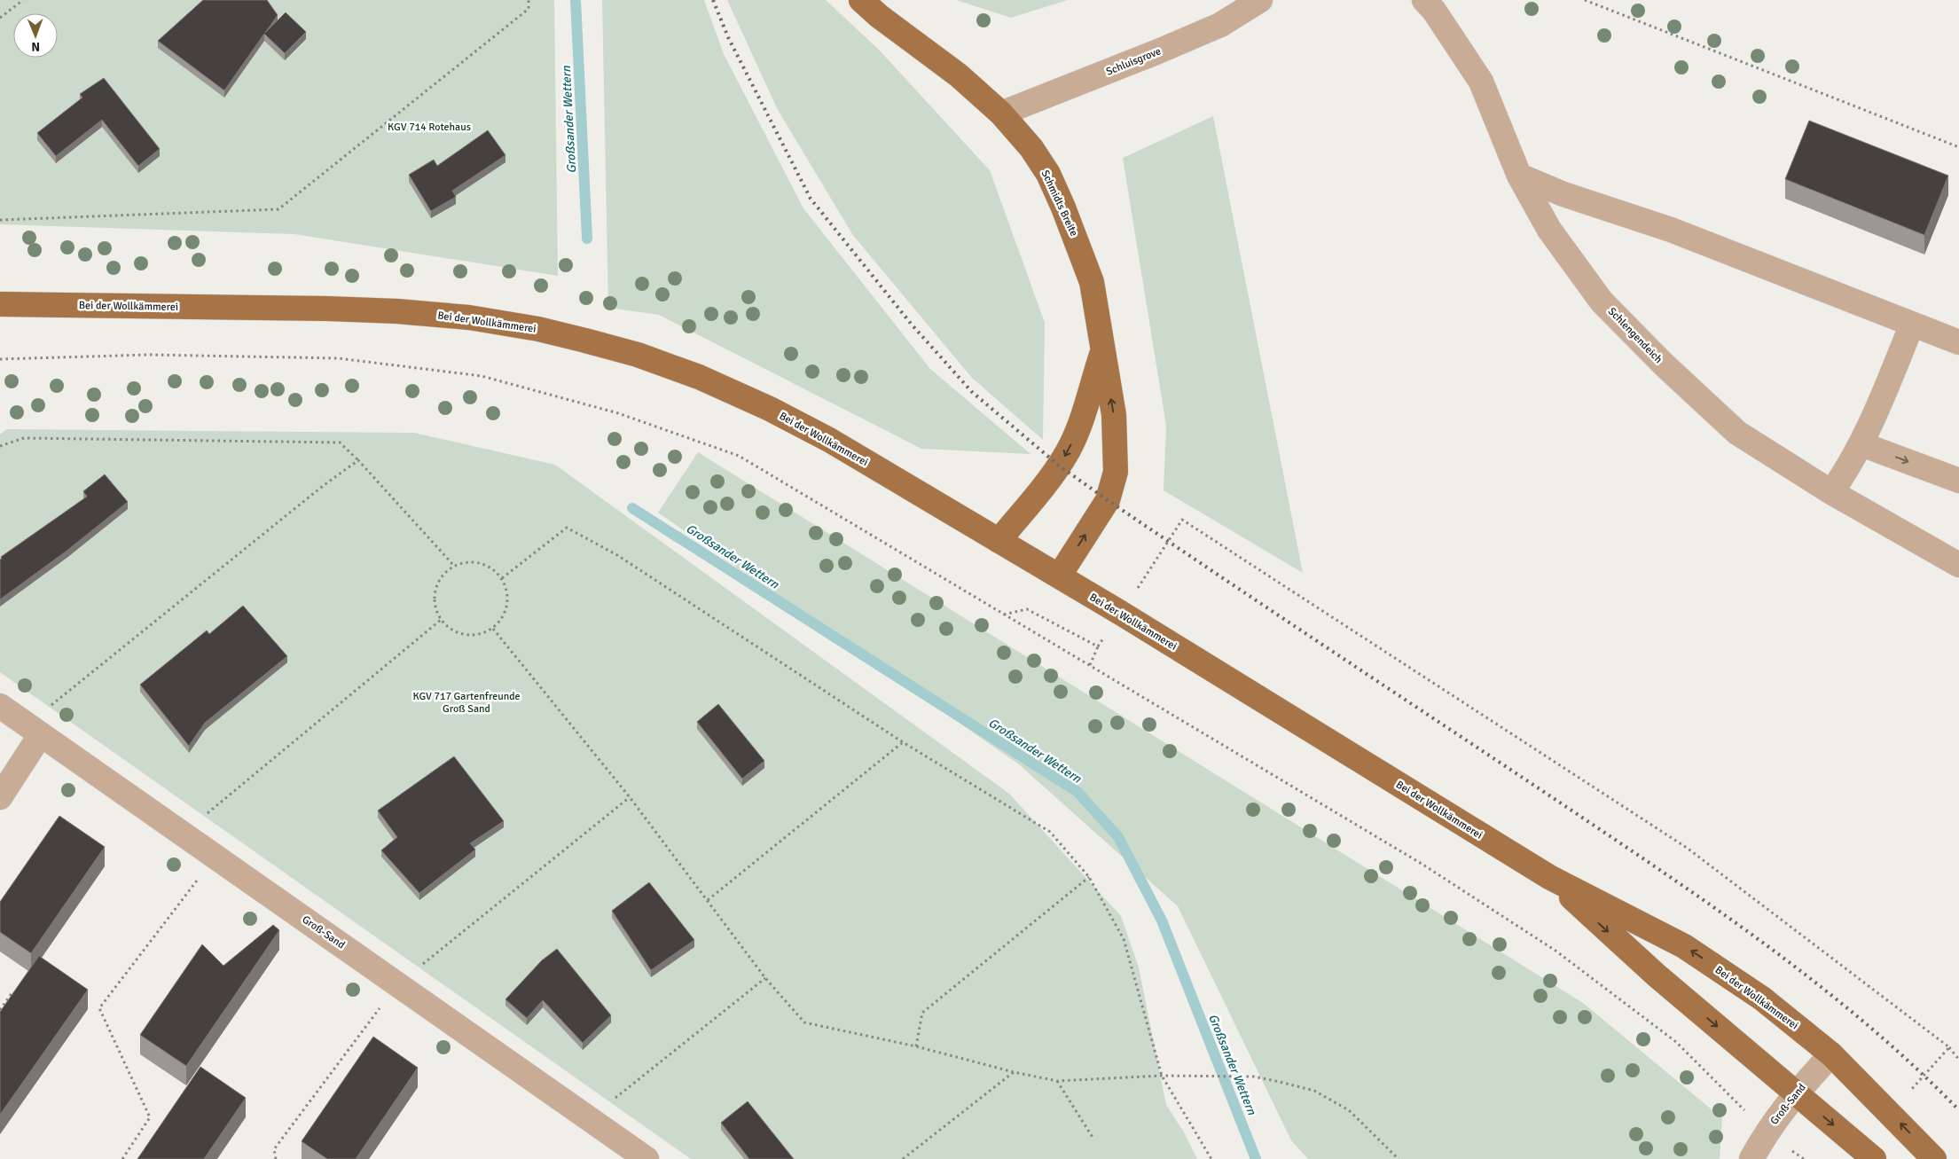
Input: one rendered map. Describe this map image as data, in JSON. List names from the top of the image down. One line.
{"streets":{"main road":["Schmidts Breite","Bei der Wollkämmerei"],"street":["Schluisgrove","Schlengendeich","Groß-Sand"]},"crossings":[["Schluisgrove","Schmidts Breite"],["Schmidts Breite","Bei der Wollkämmerei"],["Bei der Wollkämmerei","Groß-Sand"]],"water":["Großsander Wettern"],"parks":["KGV 714 Rotehaus","KGV 717 Gartenfreunde Groß Sand"],"north":"bottom"}
